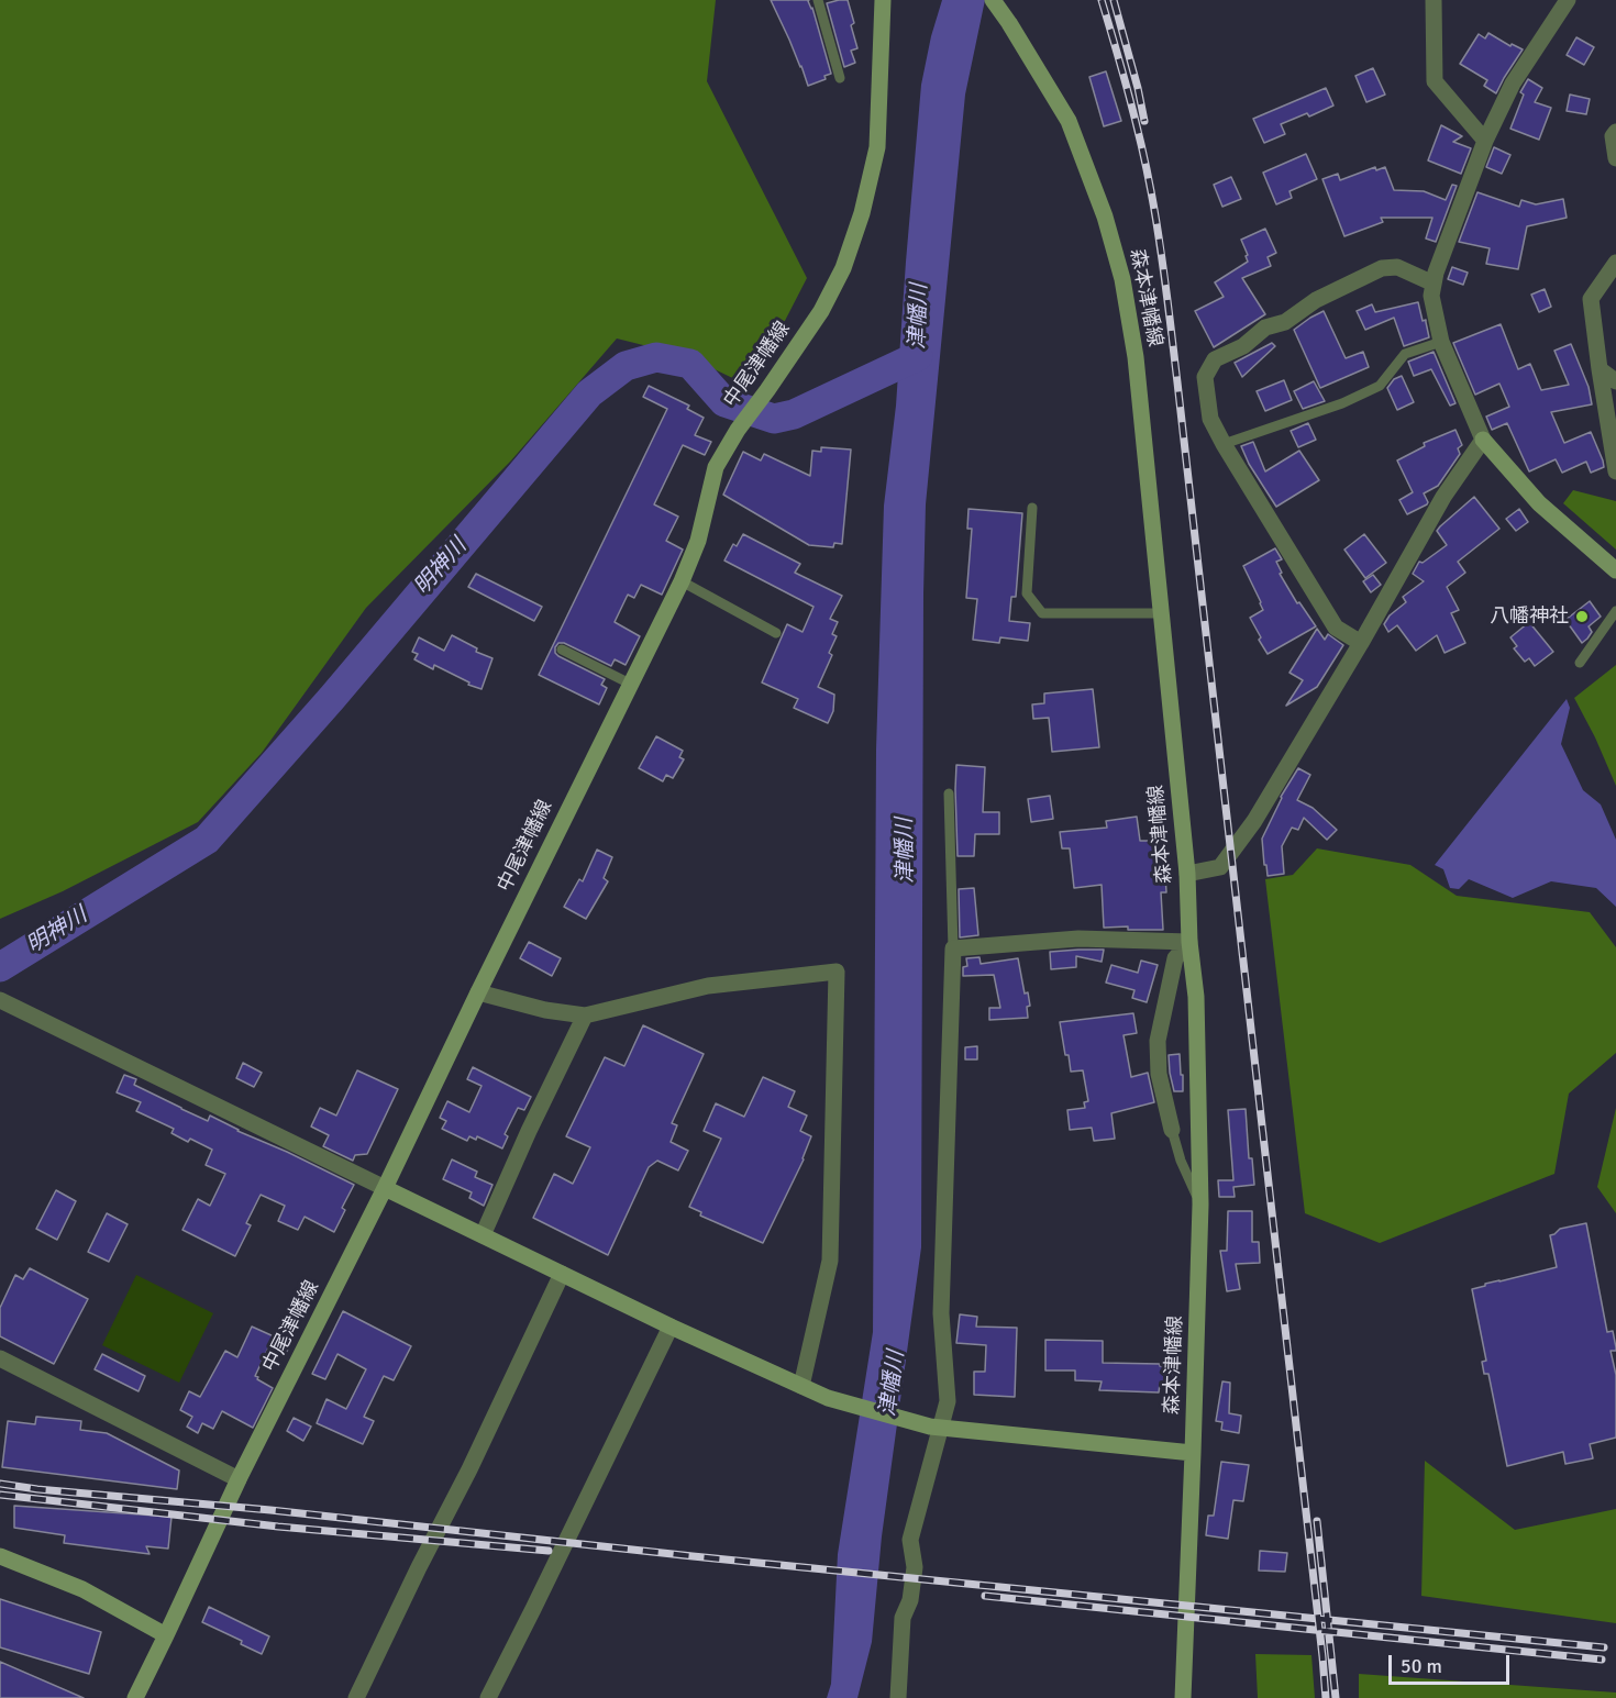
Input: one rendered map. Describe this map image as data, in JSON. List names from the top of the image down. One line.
{"streets":{"main road":["森本津幡線","中尾津幡線"]},"water":["津幡川","明神川"],"places":["八幡神社"],"scale_bar":"50 m"}
